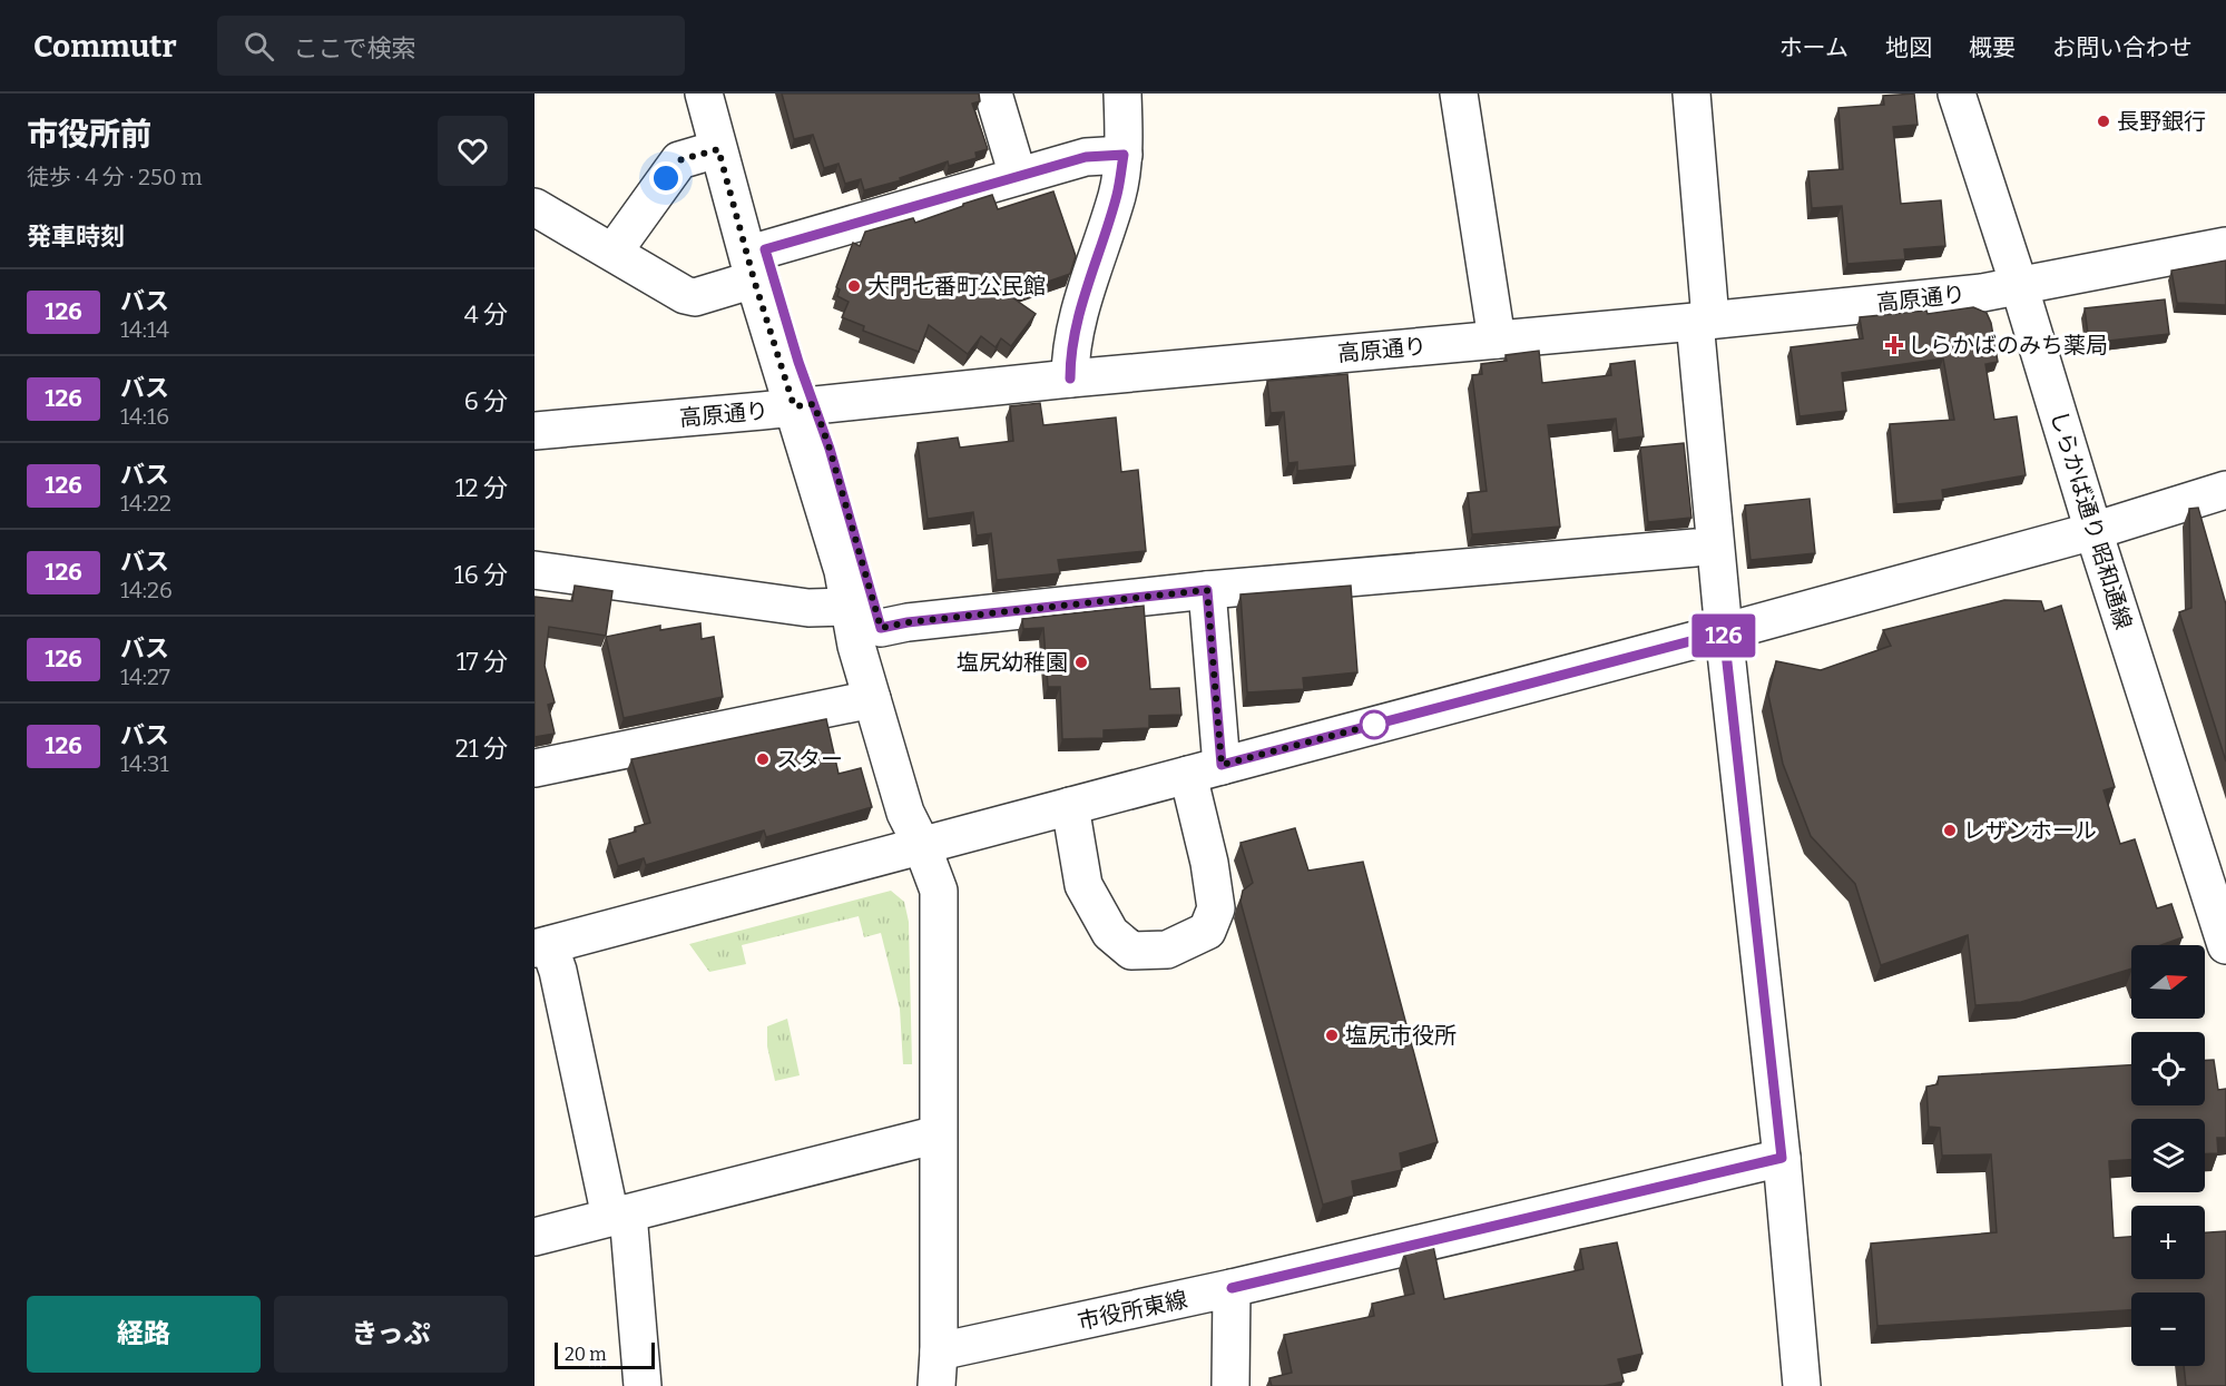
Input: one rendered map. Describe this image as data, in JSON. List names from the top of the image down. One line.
{"streets":{"street":["高原通り","しらかば通り 昭和通線","市役所東線"]},"crossings":[["高原通り","しらかば通り 昭和通線"]],"places":{"other":["長野銀行","大門七番町公民館","塩尻幼稚園","スター","レザンホール","塩尻市役所"],"health":["しらかばのみち薬局"]},"lines":["bus line 126"],"scale_bar":"20 m","north":"right","page":{"header":"Commutr","search":"ここで検索","nav":["ホーム","地図","概要","お問い合わせ"],"heading":[["市役所前","徒歩 · 4 分 · 250 m"],"発車時刻"],"on_map":"126","list":[{"mark":"126","name":"バス","note":"14:14","value":"4 分"},{"mark":"126","name":"バス","note":"14:16","value":"6 分"},{"mark":"126","name":"バス","note":"14:22","value":"12 分"},{"mark":"126","name":"バス","note":"14:26","value":"16 分"},{"mark":"126","name":"バス","note":"14:27","value":"17 分"},{"mark":"126","name":"バス","note":"14:31","value":"21 分"}],"map_buttons":["+","−"],"buttons":["経路","きっぷ"],"scale":"20 m"}}
